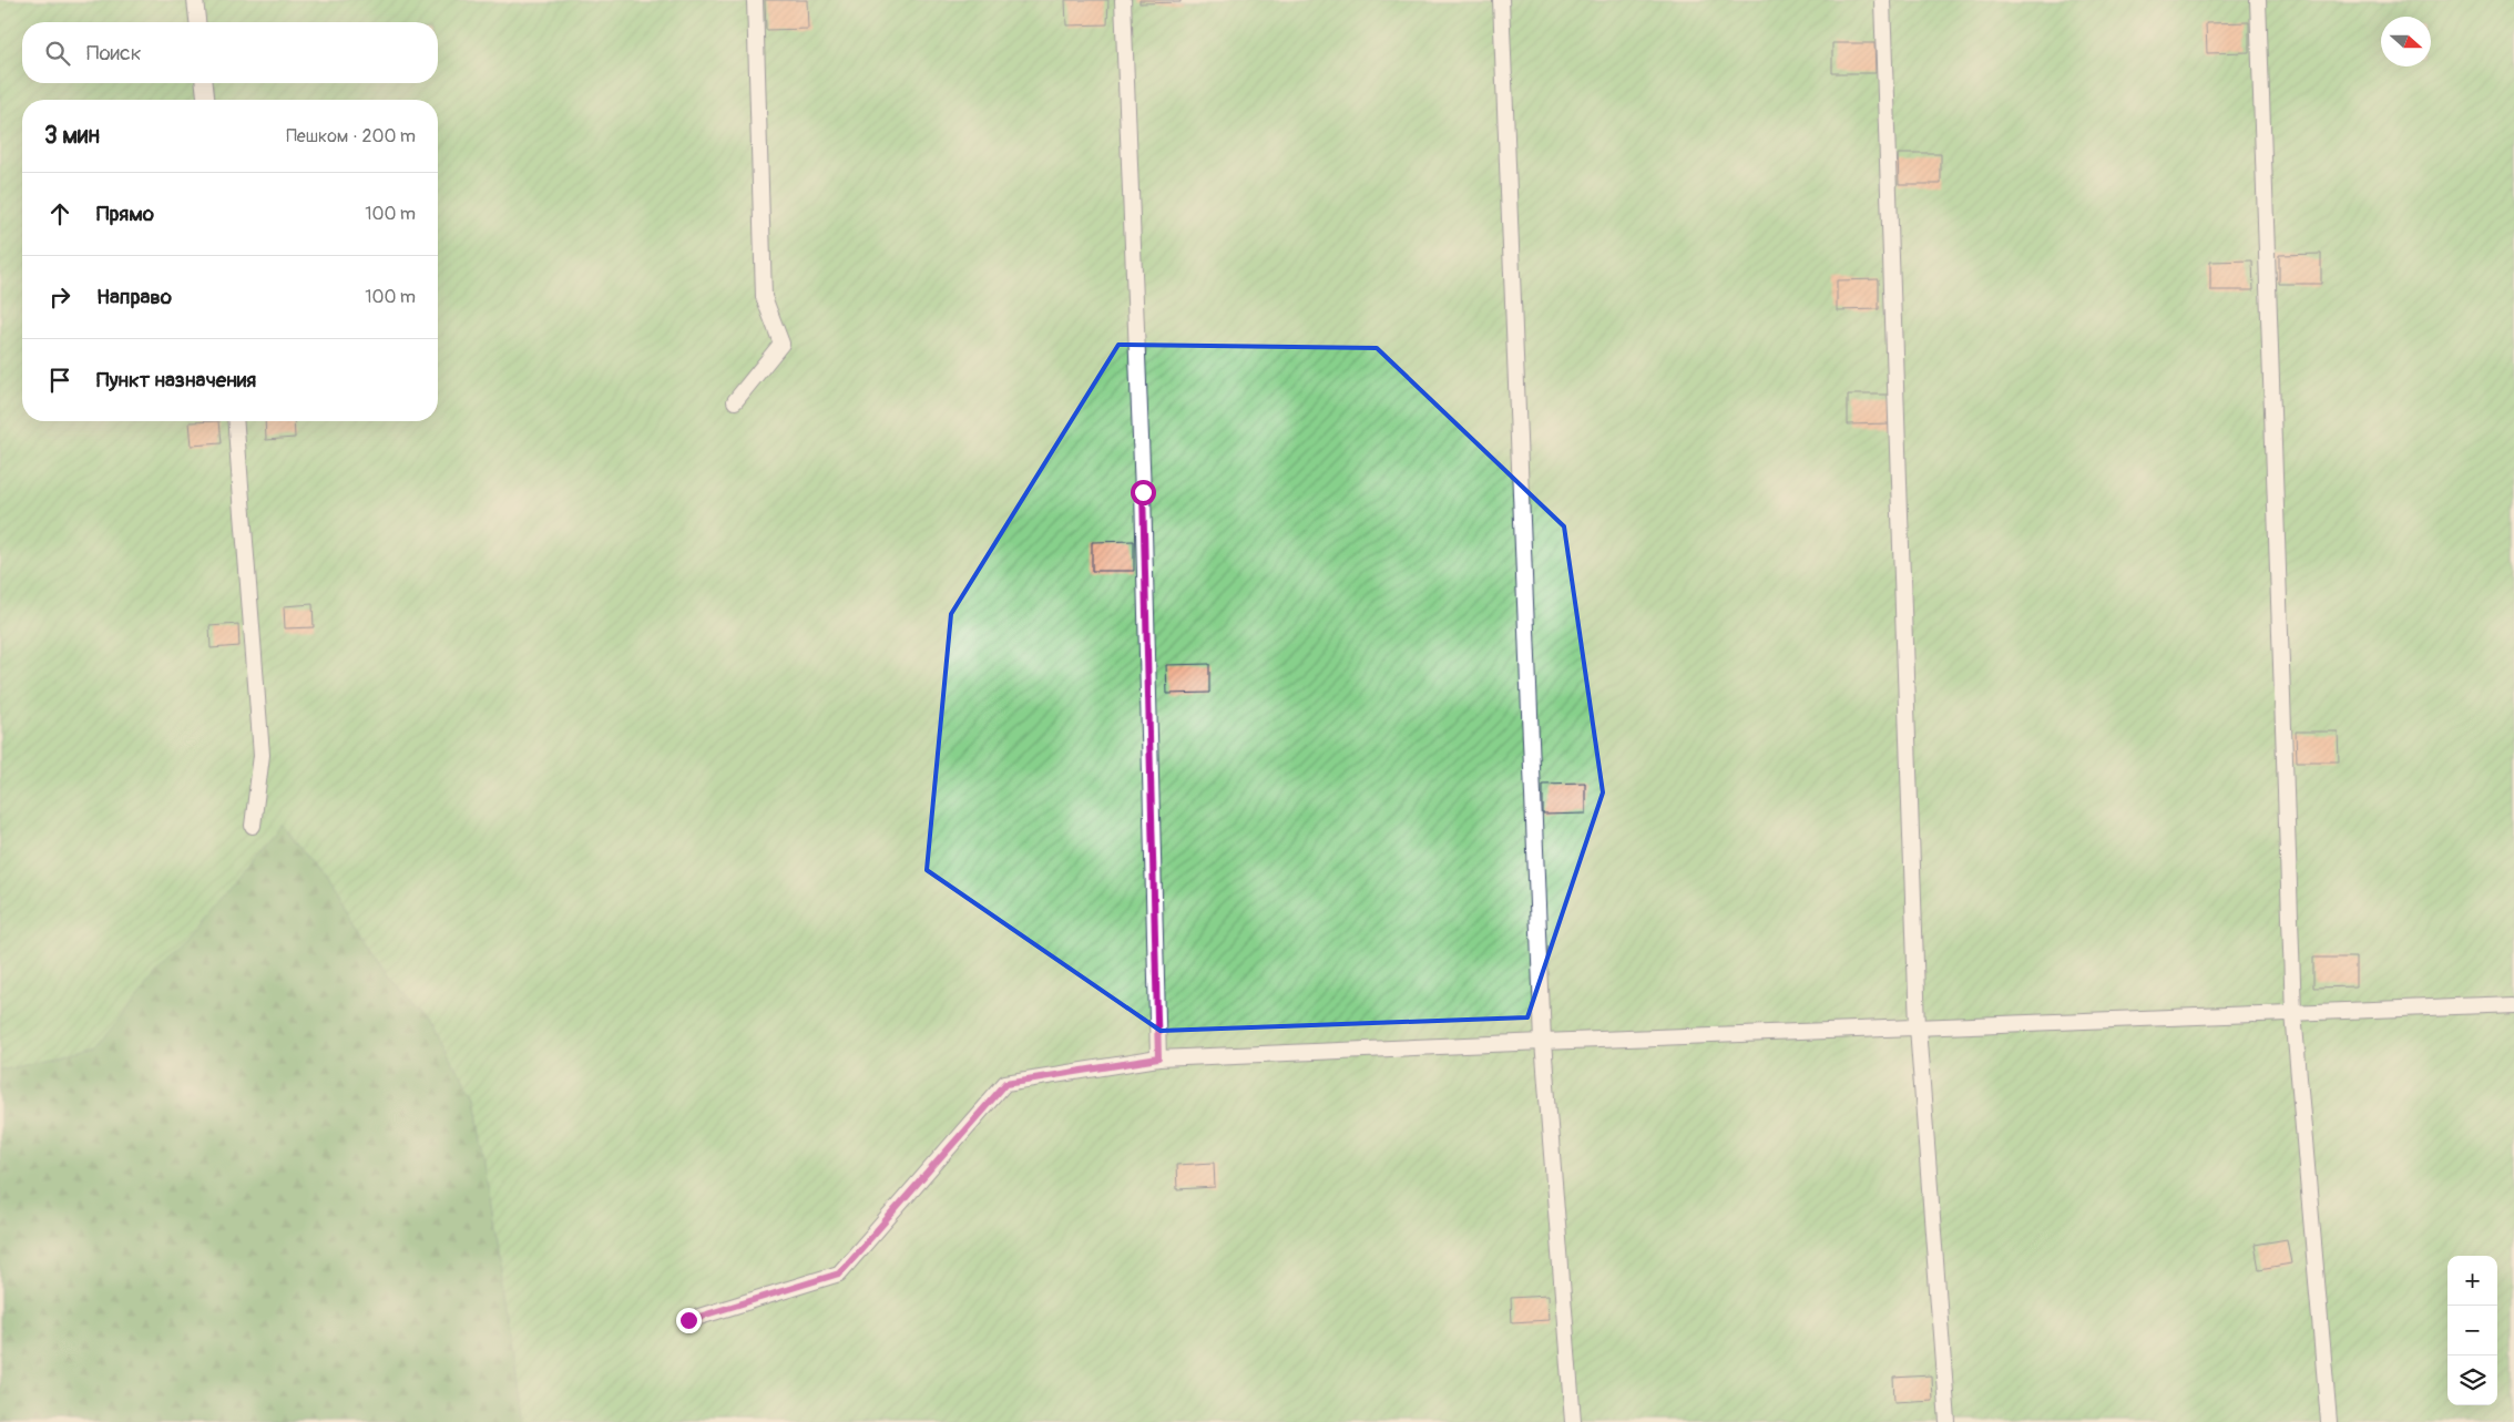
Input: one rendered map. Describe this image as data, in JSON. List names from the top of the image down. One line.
{"north":"right","page":{"search":"Поиск","heading":["3 мин","Пешком · 200 m"],"list":[["Прямо","100 m"],["Направо","100 m"],"Пункт назначения"],"map_buttons":["+","−"]}}
